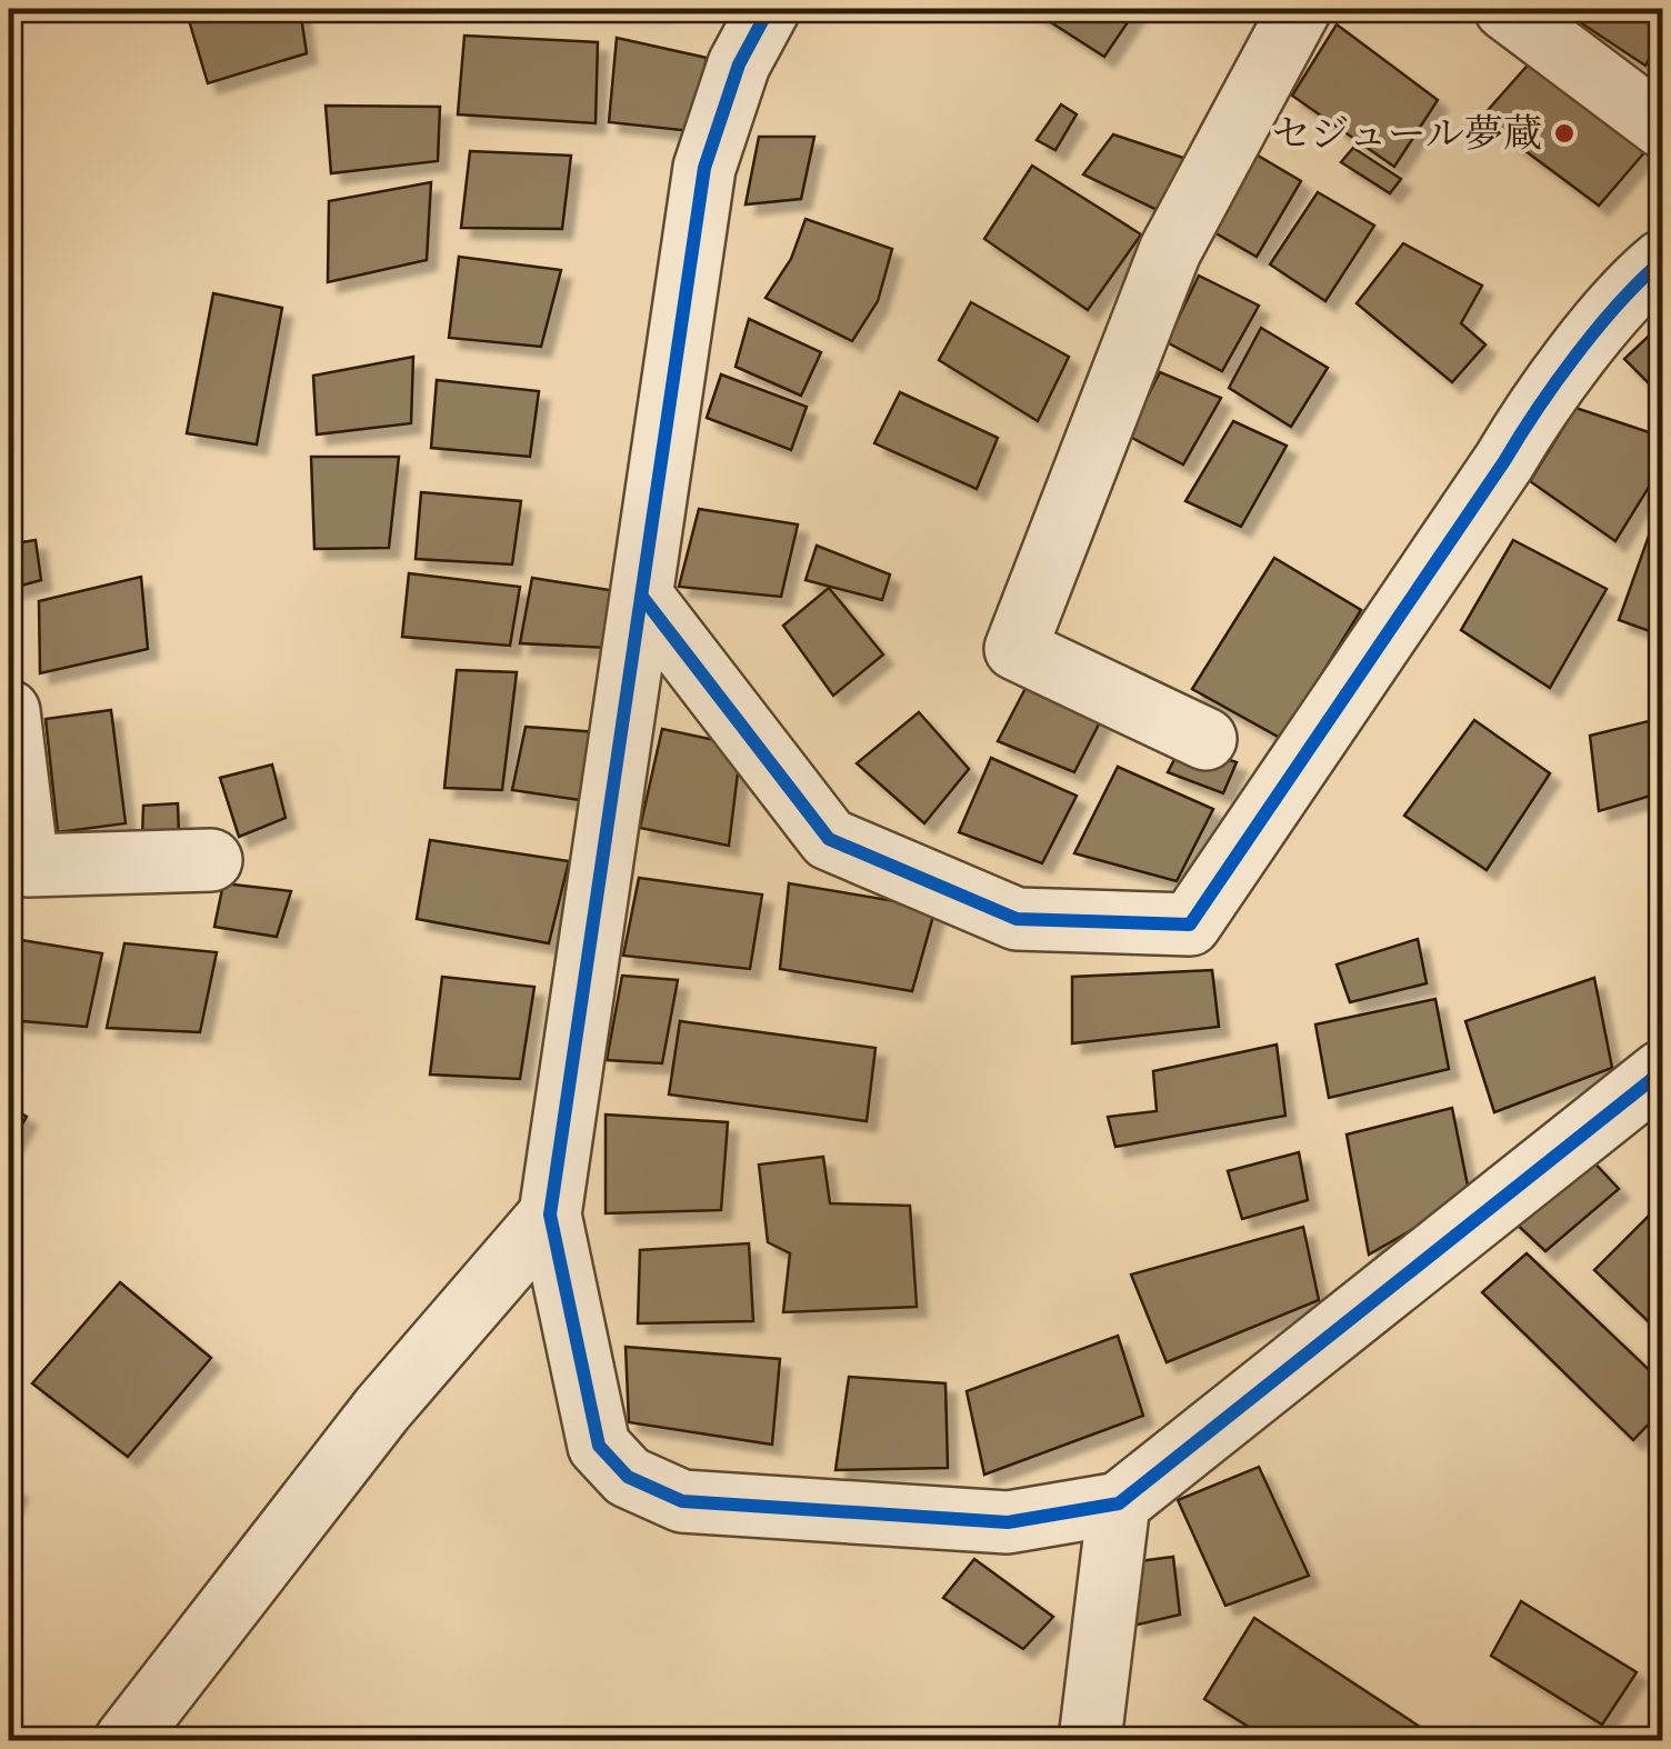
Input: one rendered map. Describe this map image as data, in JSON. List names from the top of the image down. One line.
{"places":["セジュール夢蔵"]}
